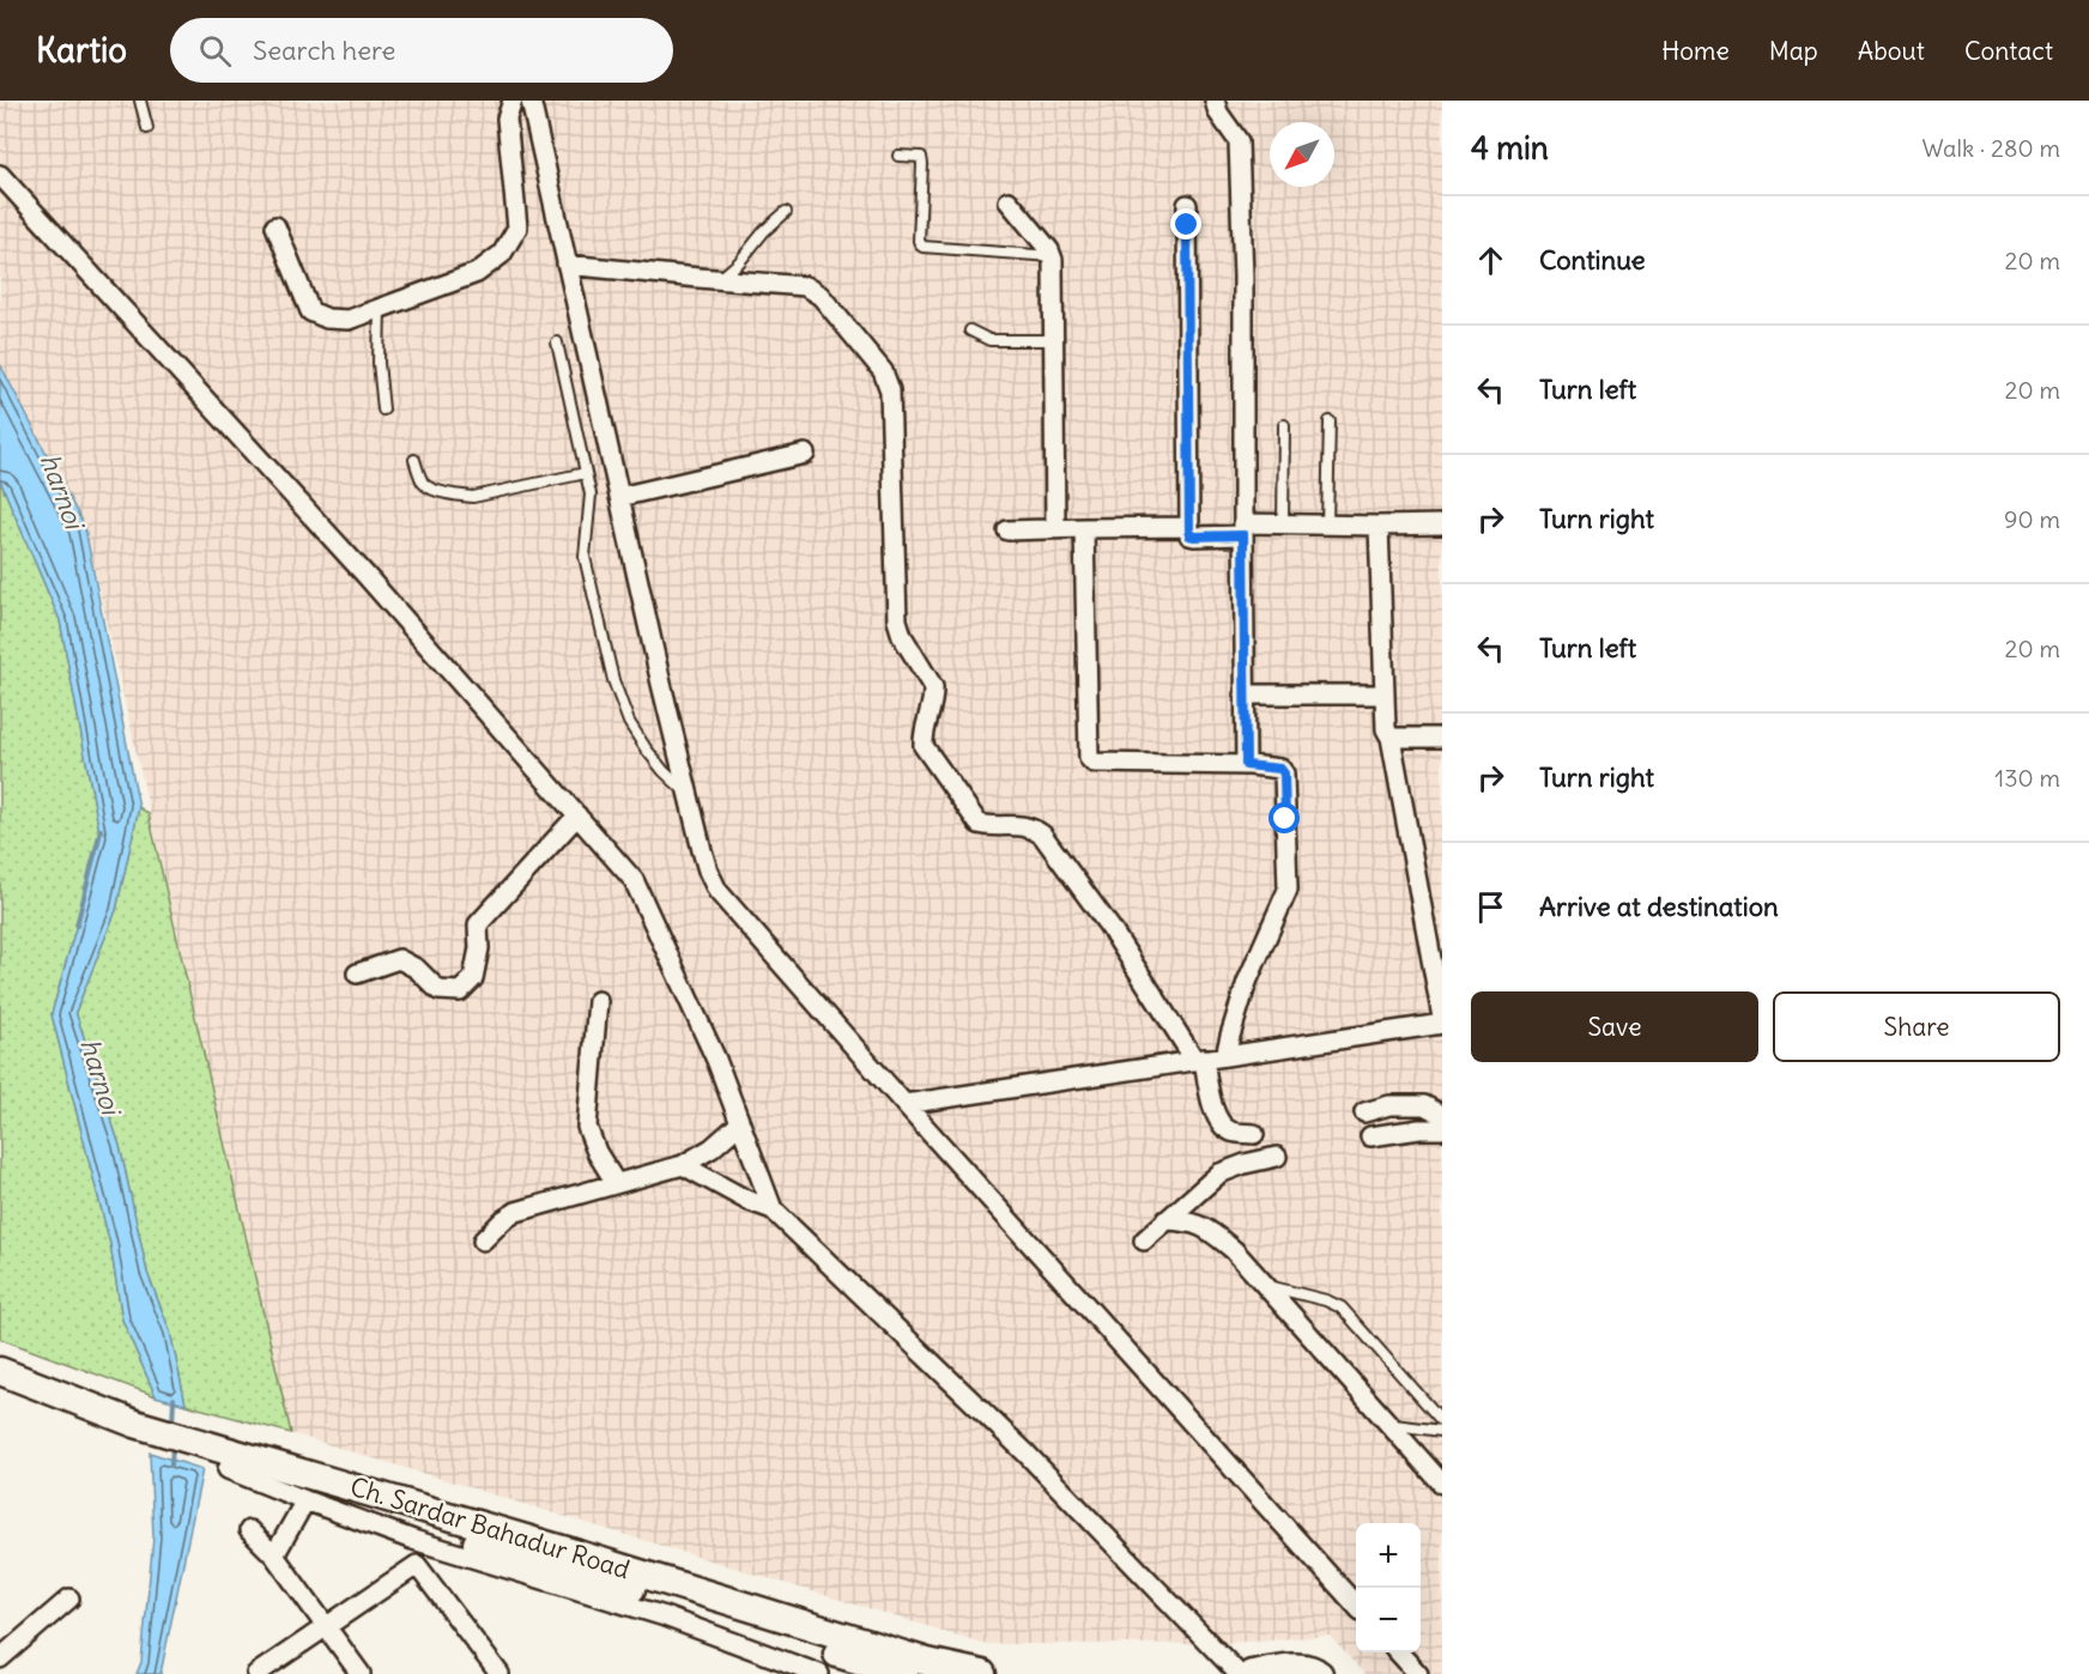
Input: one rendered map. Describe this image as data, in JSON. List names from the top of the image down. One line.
{"streets":{"main road":["Ch. Sardar Bahadur Road"]},"water":["harnoi"],"north":"bottom left","page":{"header":"Kartio","search":"Search here","nav":["Home","Map","About","Contact"],"heading":["4 min","Walk · 280 m"],"list":[["Continue","20 m"],["Turn left","20 m"],["Turn right","90 m"],["Turn left","20 m"],["Turn right","130 m"],"Arrive at destination"],"buttons":["Save","Share"],"map_buttons":["+","−"]}}
